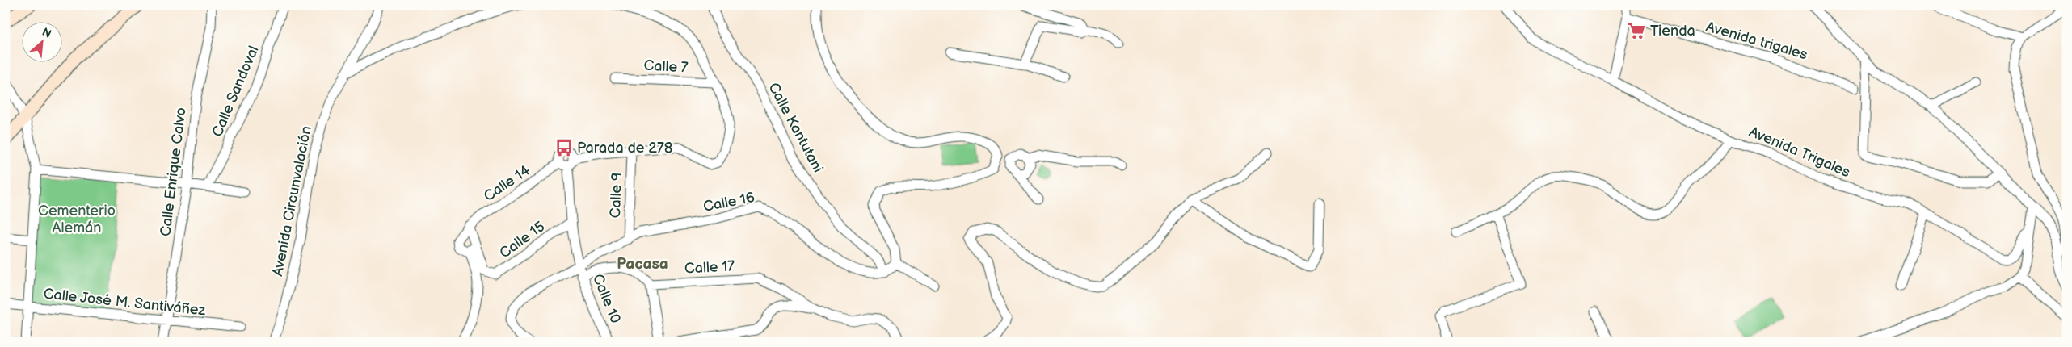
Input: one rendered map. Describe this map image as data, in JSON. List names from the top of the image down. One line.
{"streets":{"street":["Avenida trigales","Calle 7","Calle Sandoval","Calle Kantutani","Avenida Trigales","Calle Enrique Calvo","Calle 14","Calle 9","Avenida Circunvalación","Calle 16","Calle 15","Calle 17","Calle 10","Calle José M. Santiváñez"]},"crossings":[["Calle Kantutani","Calle 16"],["Calle Enrique Calvo","Calle José M. Santiváñez"],["Calle 14","Calle 10"],["Calle 9","Calle 16"],["Calle 16","Calle 10"],["Calle 15","Calle 10"]],"districts":["Pacasa"],"parks":["Cementerio Alemán"],"places":{"supermarket":["Tienda"],"bus stop":["Parada de 278"]},"north":"top right"}
